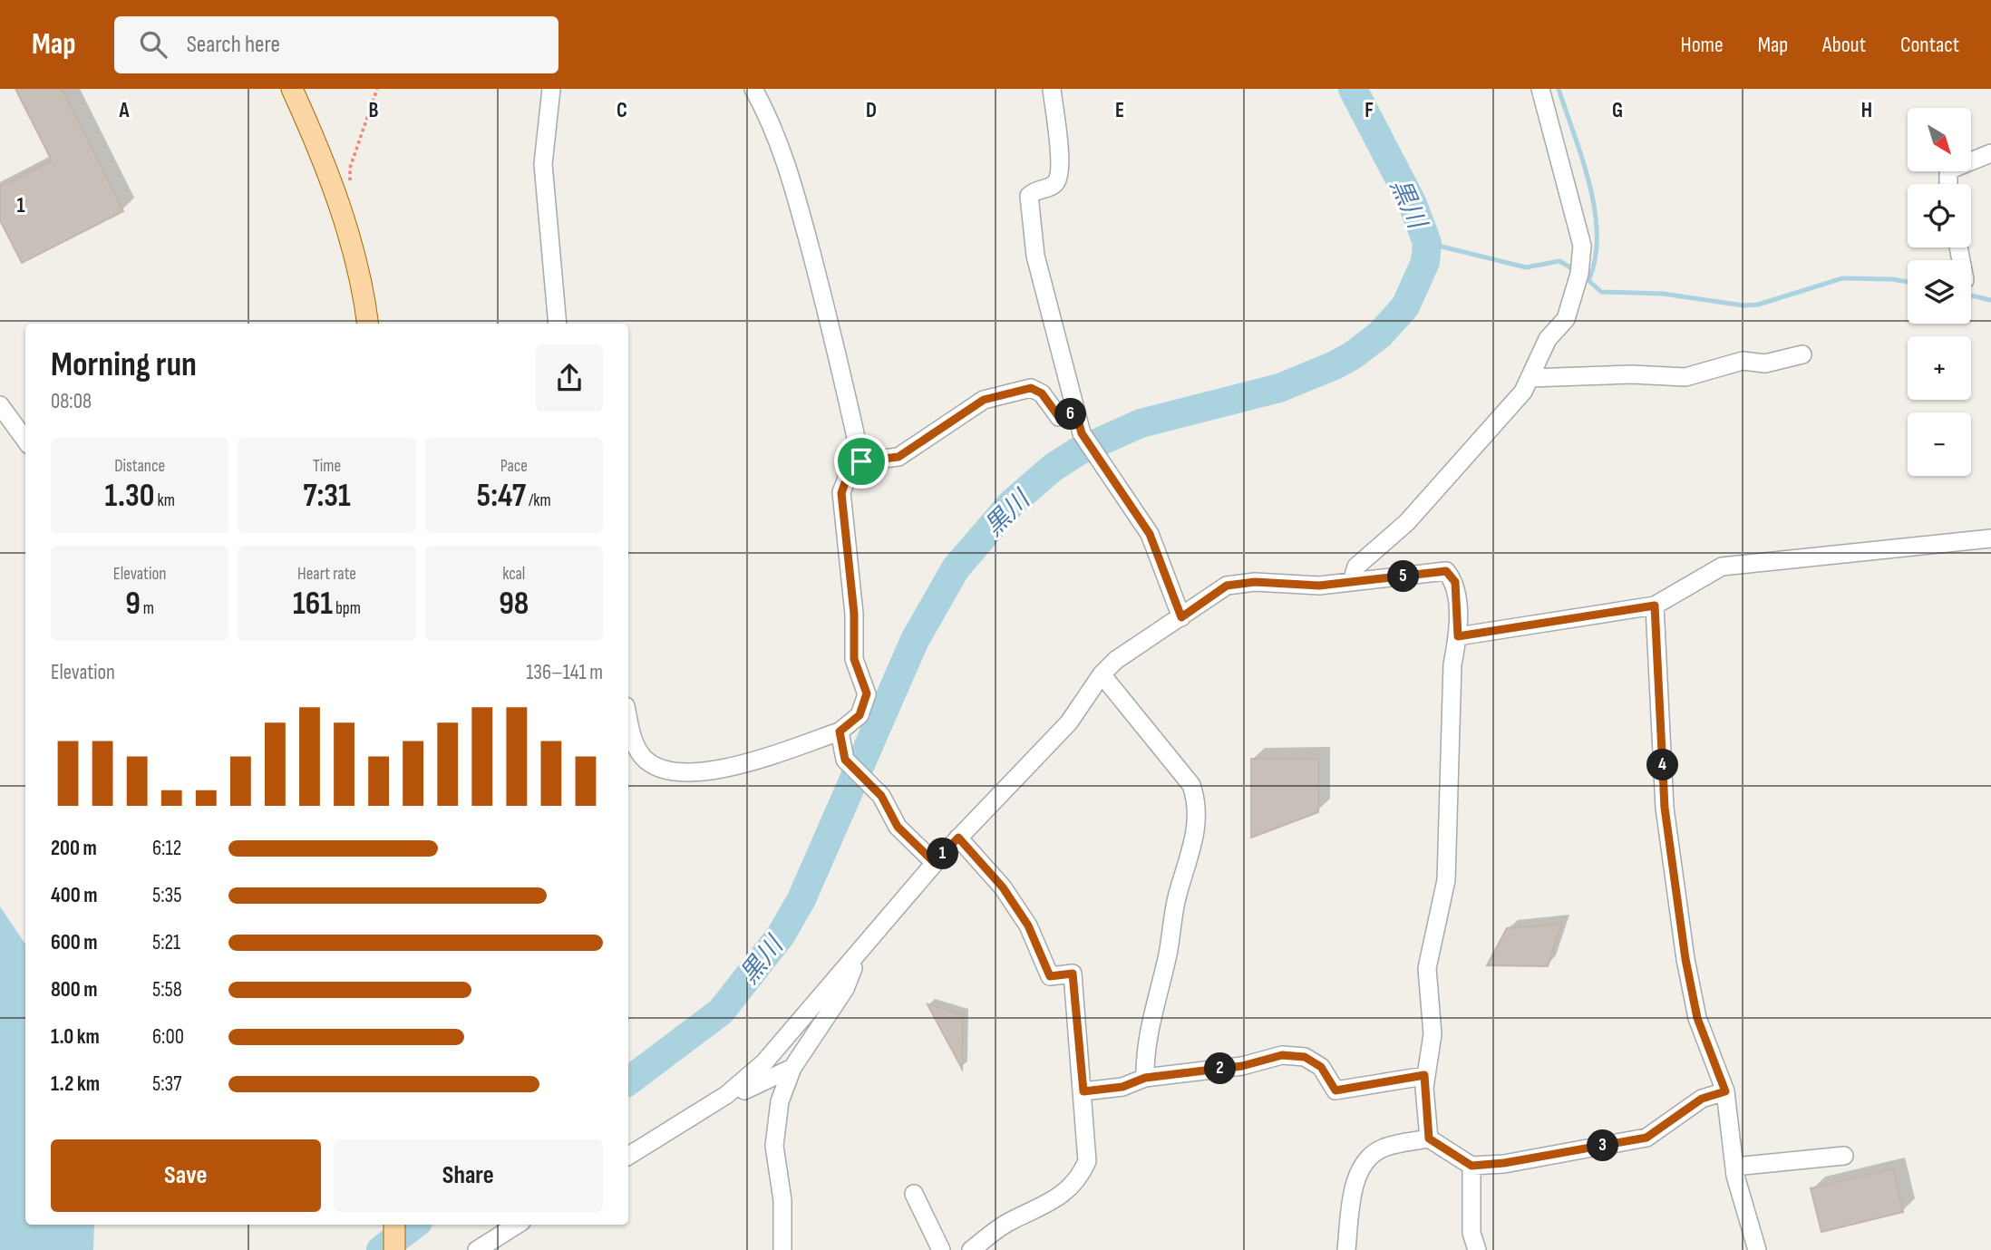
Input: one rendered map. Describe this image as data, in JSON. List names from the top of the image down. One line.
{"water":["黒川"],"north":"bottom right","page":{"header":"Map","search":"Search here","nav":["Home","Map","About","Contact"],"map_buttons":["+","−"],"heading":["Morning run","08:08"],"pins":["6","5","4","1","2","3"],"stats":[["Distance","1.30 km"],["Time","7:31"],["Pace","5:47 /km"],["Elevation","9 m"],["Heart rate","161 bpm"],["kcal","98"]],"chart":["Elevation","136–141 m"],"list":[{"name":"200 m","note":"6:12"},{"name":"400 m","note":"5:35"},{"name":"600 m","note":"5:21"},{"name":"800 m","note":"5:58"},{"name":"1.0 km","note":"6:00"},{"name":"1.2 km","note":"5:37"}],"buttons":["Save","Share"]},"grid":{"columns":["A","B","C","D","E","F","G","H"],"rows":["1"]}}
